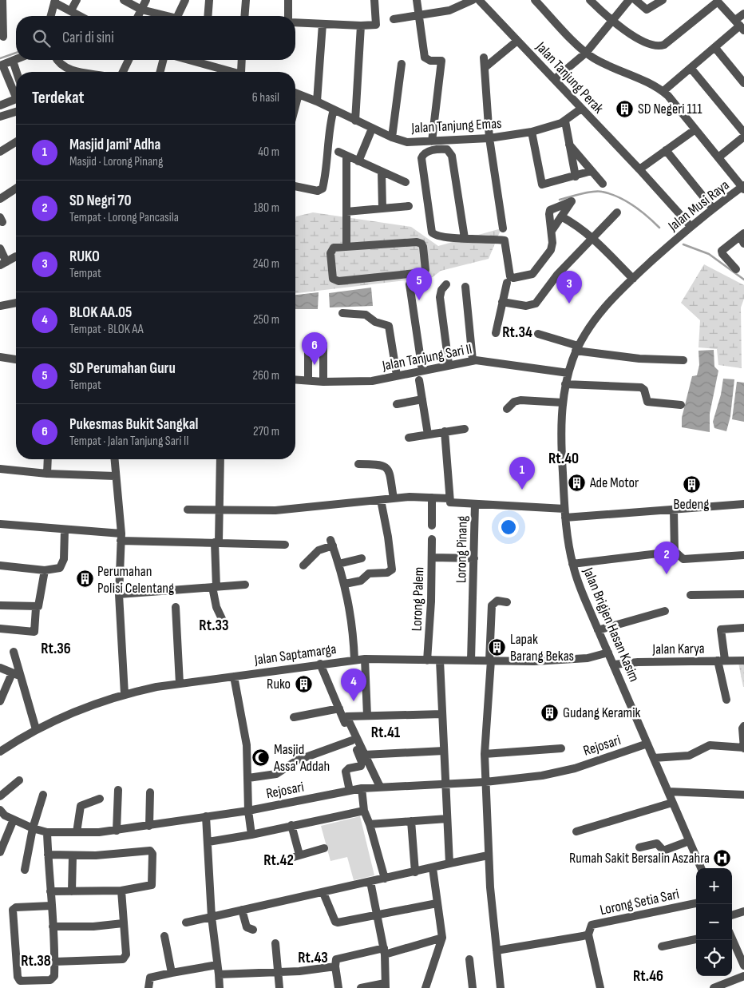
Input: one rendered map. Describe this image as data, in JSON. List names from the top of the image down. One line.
{"streets":{"street":["Jalan Tanjung Perak","Jalan Tanjung Emas","Jalan Musi Raya","Jalan Tanjung Sari II","Lorong Pinang","Lorong Palem","Jalan Brigjen Hasan Kasim","Jalan Karya","Jalan Saptamarga","Rejosari","Lorong Setia Sari"]},"crossings":[["Jalan Tanjung Perak","Jalan Tanjung Emas"],["Jalan Tanjung Perak","Jalan Musi Raya"],["Jalan Musi Raya","Jalan Brigjen Hasan Kasim"],["Jalan Tanjung Sari II","Jalan Brigjen Hasan Kasim"],["Lorong Pinang","Jalan Brigjen Hasan Kasim"],["Lorong Pinang","Jalan Saptamarga"],["Lorong Palem","Jalan Saptamarga"],["Jalan Brigjen Hasan Kasim","Jalan Karya"],["Jalan Brigjen Hasan Kasim","Jalan Saptamarga"],["Jalan Brigjen Hasan Kasim","Rejosari"]],"districts":["Rt.34","Rt.40","Rt.33","Rt.36","Rt.41","Rt.42","Rt.43","Rt.38","Rt.46"],"places":{"building":["SD Negeri 111","Ade Motor","Bedeng","Perumahan Polisi Celentang","Lapak Barang Bekas","Ruko","Gudang Keramik"],"mosque":["Masjid Assa' Addah"],"hospital":["Rumah Sakit Bersalin Aszahra"]},"page":{"search":"Cari di sini","heading":["Terdekat","6 hasil"],"list":[{"mark":"1","name":"Masjid Jami' Adha","note":"Masjid · Lorong Pinang","value":"40 m"},{"mark":"2","name":"SD Negri 70","note":"Tempat · Lorong Pancasila","value":"180 m"},{"mark":"3","name":"RUKO","note":"Tempat","value":"240 m"},{"mark":"4","name":"BLOK AA.05","note":"Tempat · BLOK AA","value":"250 m"},{"mark":"5","name":"SD Perumahan Guru","note":"Tempat","value":"260 m"},{"mark":"6","name":"Pukesmas Bukit Sangkal","note":"Tempat · Jalan Tanjung Sari II","value":"270 m"}],"pins":["5","3","6","1","2","4"],"map_buttons":["+","−"]}}
